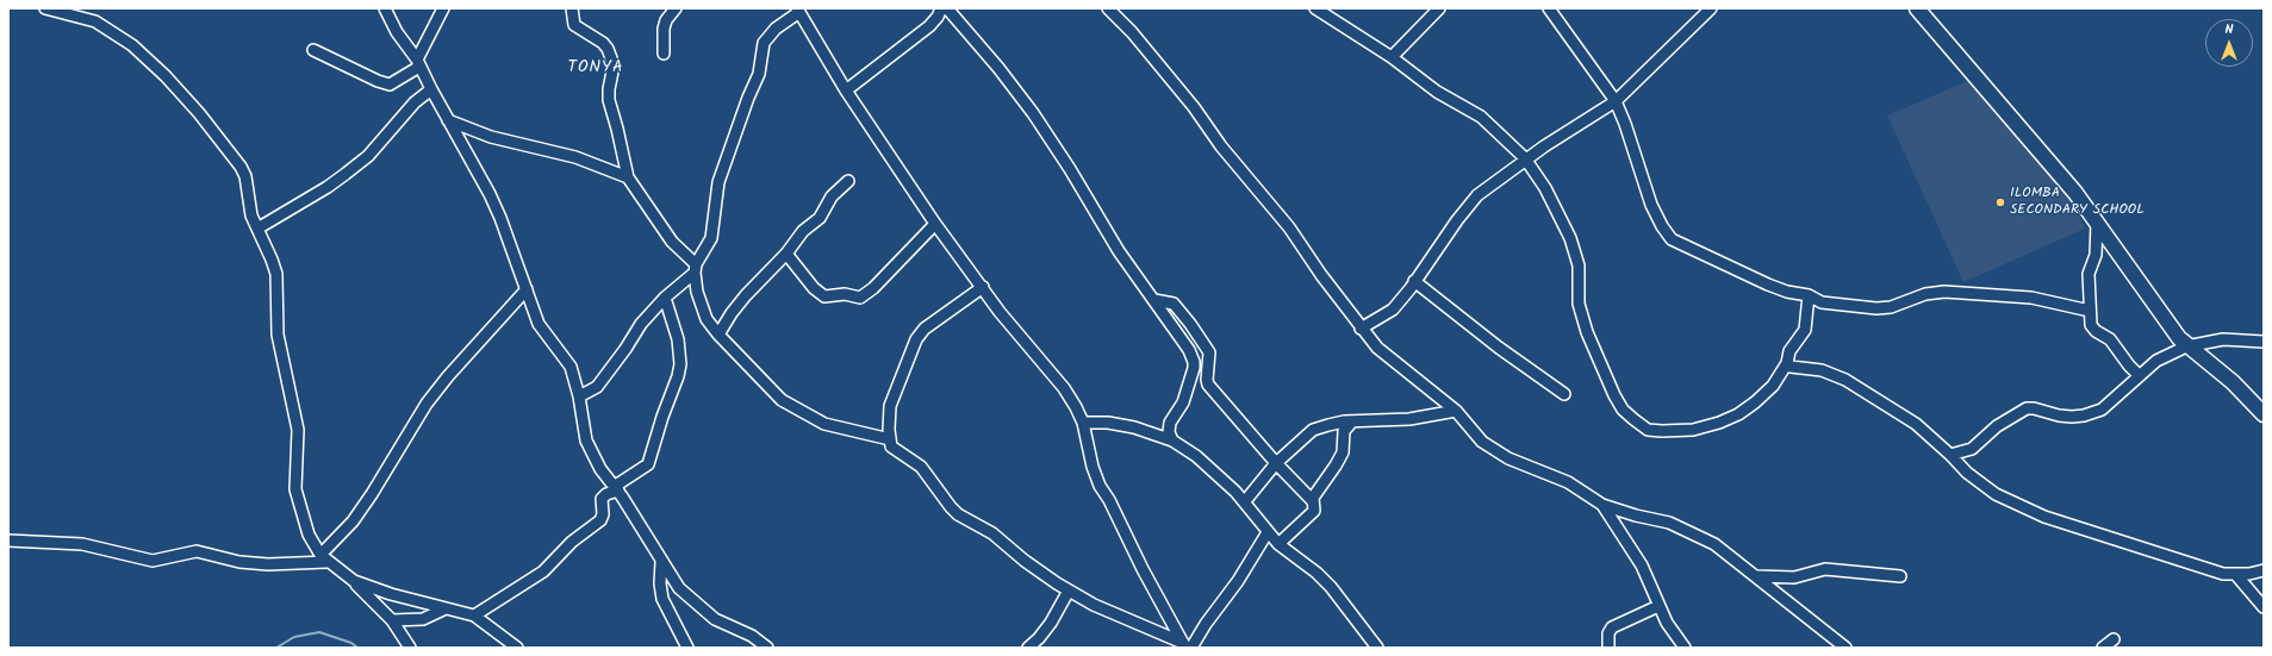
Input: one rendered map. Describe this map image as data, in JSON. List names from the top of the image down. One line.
{"districts":["TONYA"],"places":["ILOMBA SECONDARY SCHOOL"],"north":"top"}
